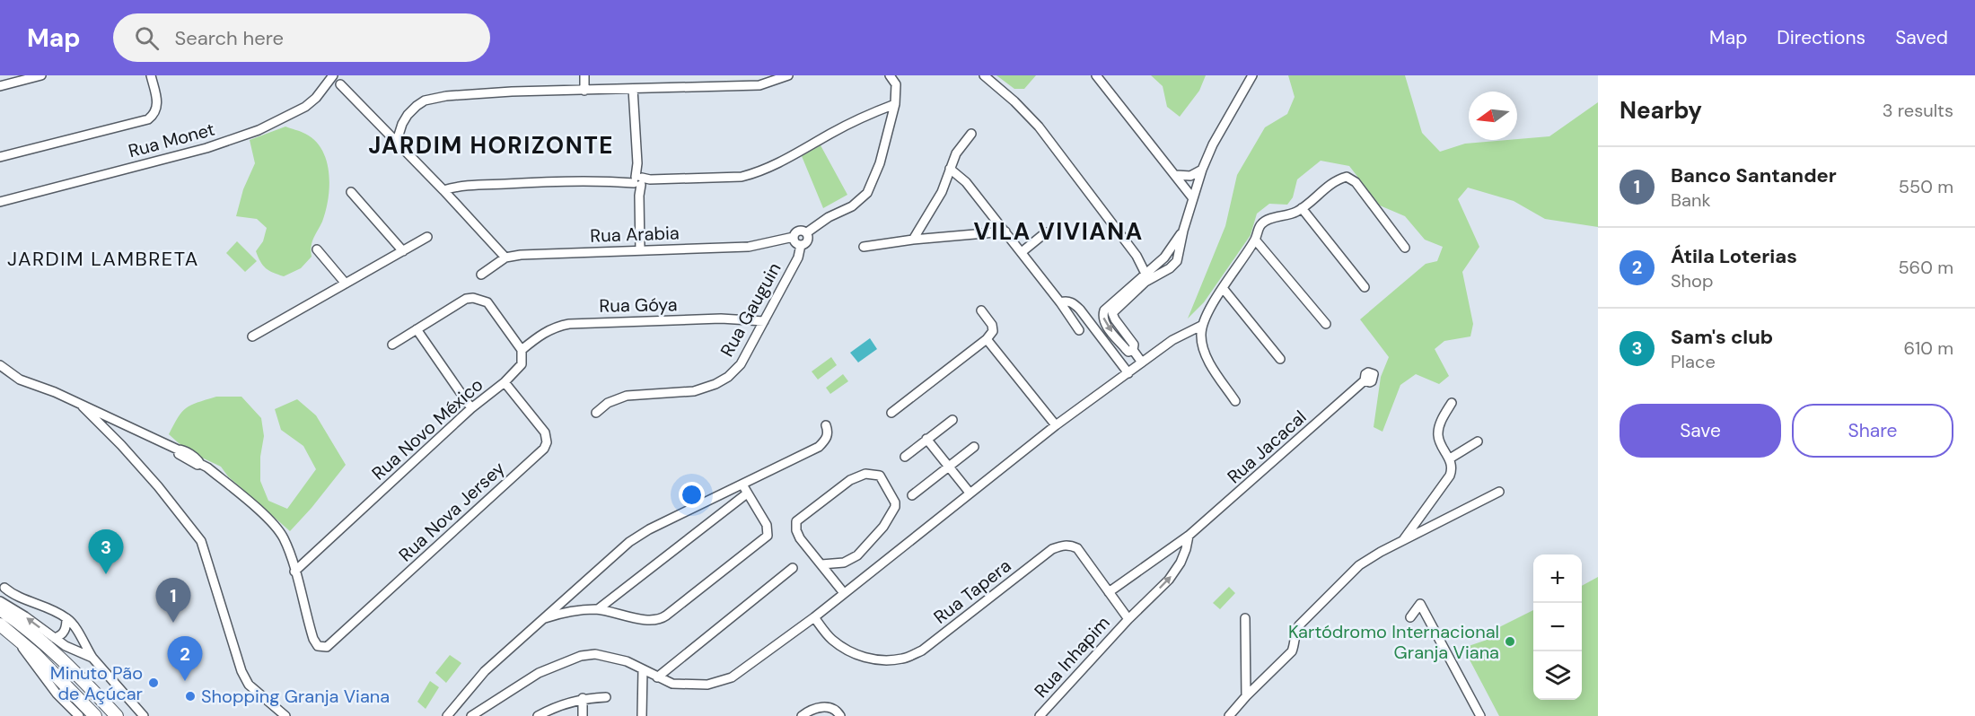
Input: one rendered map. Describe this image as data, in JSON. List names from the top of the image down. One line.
{"streets":{"street":["Rua Monet","Rua Arabia","Rua Góya","Rua Gauguin","Rua Novo México","Rua Jacacal","Rua Nova Jersey","Rua Tapera","Rua Inhapim"]},"crossings":[["Rua Arabia","Rua Gauguin"],["Rua Góya","Rua Gauguin"],["Rua Góya","Rua Novo México"],["Rua Novo México","Rua Nova Jersey"],["Rua Jacacal","Rua Tapera"],["Rua Jacacal","Rua Inhapim"],["Rua Tapera","Rua Inhapim"]],"one_way":["Rua Inhapim"],"districts":["JARDIM HORIZONTE","VILA VIVIANA","JARDIM LAMBRETA"],"places":["Kartódromo Internacional Granja Viana","Minuto Pão de Açúcar","Shopping Granja Viana"],"north":"left","page":{"header":"Map","search":"Search here","nav":["Map","Directions","Saved"],"heading":["Nearby","3 results"],"list":[{"mark":"1","name":"Banco Santander","note":"Bank","value":"550 m"},{"mark":"2","name":"Átila Loterias","note":"Shop","value":"560 m"},{"mark":"3","name":"Sam's club","note":"Place","value":"610 m"}],"buttons":["Save","Share"],"pins":["3","1","2"],"map_buttons":["+","−"]}}
